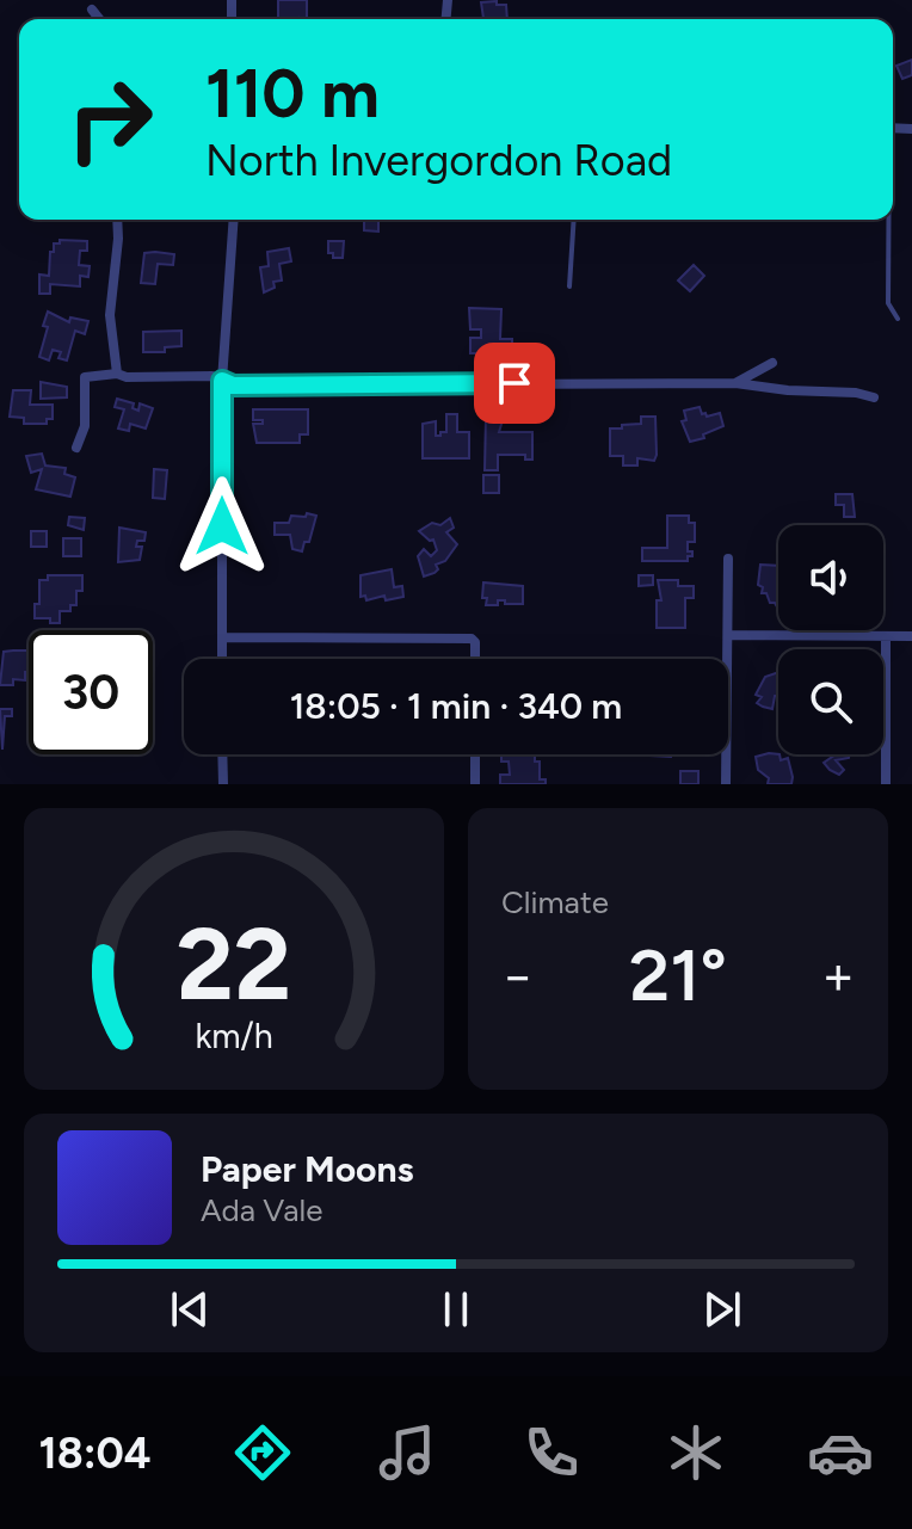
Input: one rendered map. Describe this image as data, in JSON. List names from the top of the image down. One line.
{"page":{"turn":["110 m","North Invergordon Road"],"limit":"30","trip":"18:05 · 1 min · 340 m","tile":"Climate","heat":["−","21°","+"],"song":["Paper Moons","Ada Vale"],"tabs":"18:04","gauge":["22","km/h"]}}
